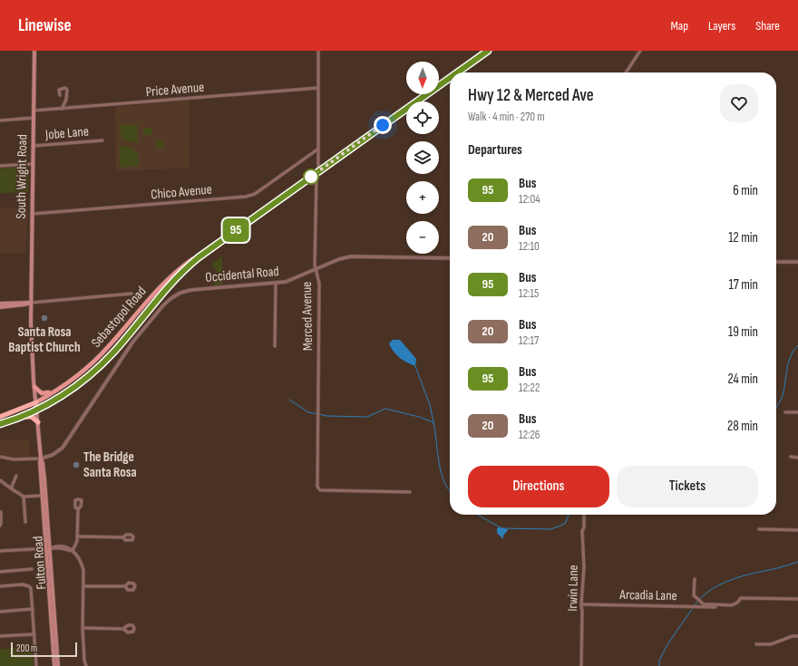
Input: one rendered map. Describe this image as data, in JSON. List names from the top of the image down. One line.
{"streets":{"main road":["South Wright Road","Sebastopol Road","Fulton Road"],"street":["Price Avenue","Jobe Lane","Chico Avenue","Occidental Road","Merced Avenue","Irwin Lane","Arcadia Lane"]},"crossings":[["Price Avenue","South Wright Road"],["Price Avenue","Merced Avenue"],["Jobe Lane","South Wright Road"],["South Wright Road","Chico Avenue"],["South Wright Road","Sebastopol Road"],["South Wright Road","Fulton Road"],["Chico Avenue","Merced Avenue"],["Occidental Road","Merced Avenue"],["Occidental Road","Fulton Road"],["Merced Avenue","Sebastopol Road"],["Sebastopol Road","Fulton Road"],["Irwin Lane","Arcadia Lane"]],"places":["Santa Rosa Baptist Church","The Bridge Santa Rosa"],"lines":["bus line 95"],"scale_bar":"200 m","north":"bottom","page":{"header":"Linewise","nav":["Map","Layers","Share"],"on_map":"95","map_buttons":["+","−"],"heading":[["Hwy 12 & Merced Ave","Walk · 4 min · 270 m"],"Departures"],"list":[{"mark":"95","name":"Bus","note":"12:04","value":"6 min"},{"mark":"20","name":"Bus","note":"12:10","value":"12 min"},{"mark":"95","name":"Bus","note":"12:15","value":"17 min"},{"mark":"20","name":"Bus","note":"12:17","value":"19 min"},{"mark":"95","name":"Bus","note":"12:22","value":"24 min"},{"mark":"20","name":"Bus","note":"12:26","value":"28 min"}],"buttons":["Directions","Tickets"],"scale":"200 m"}}
